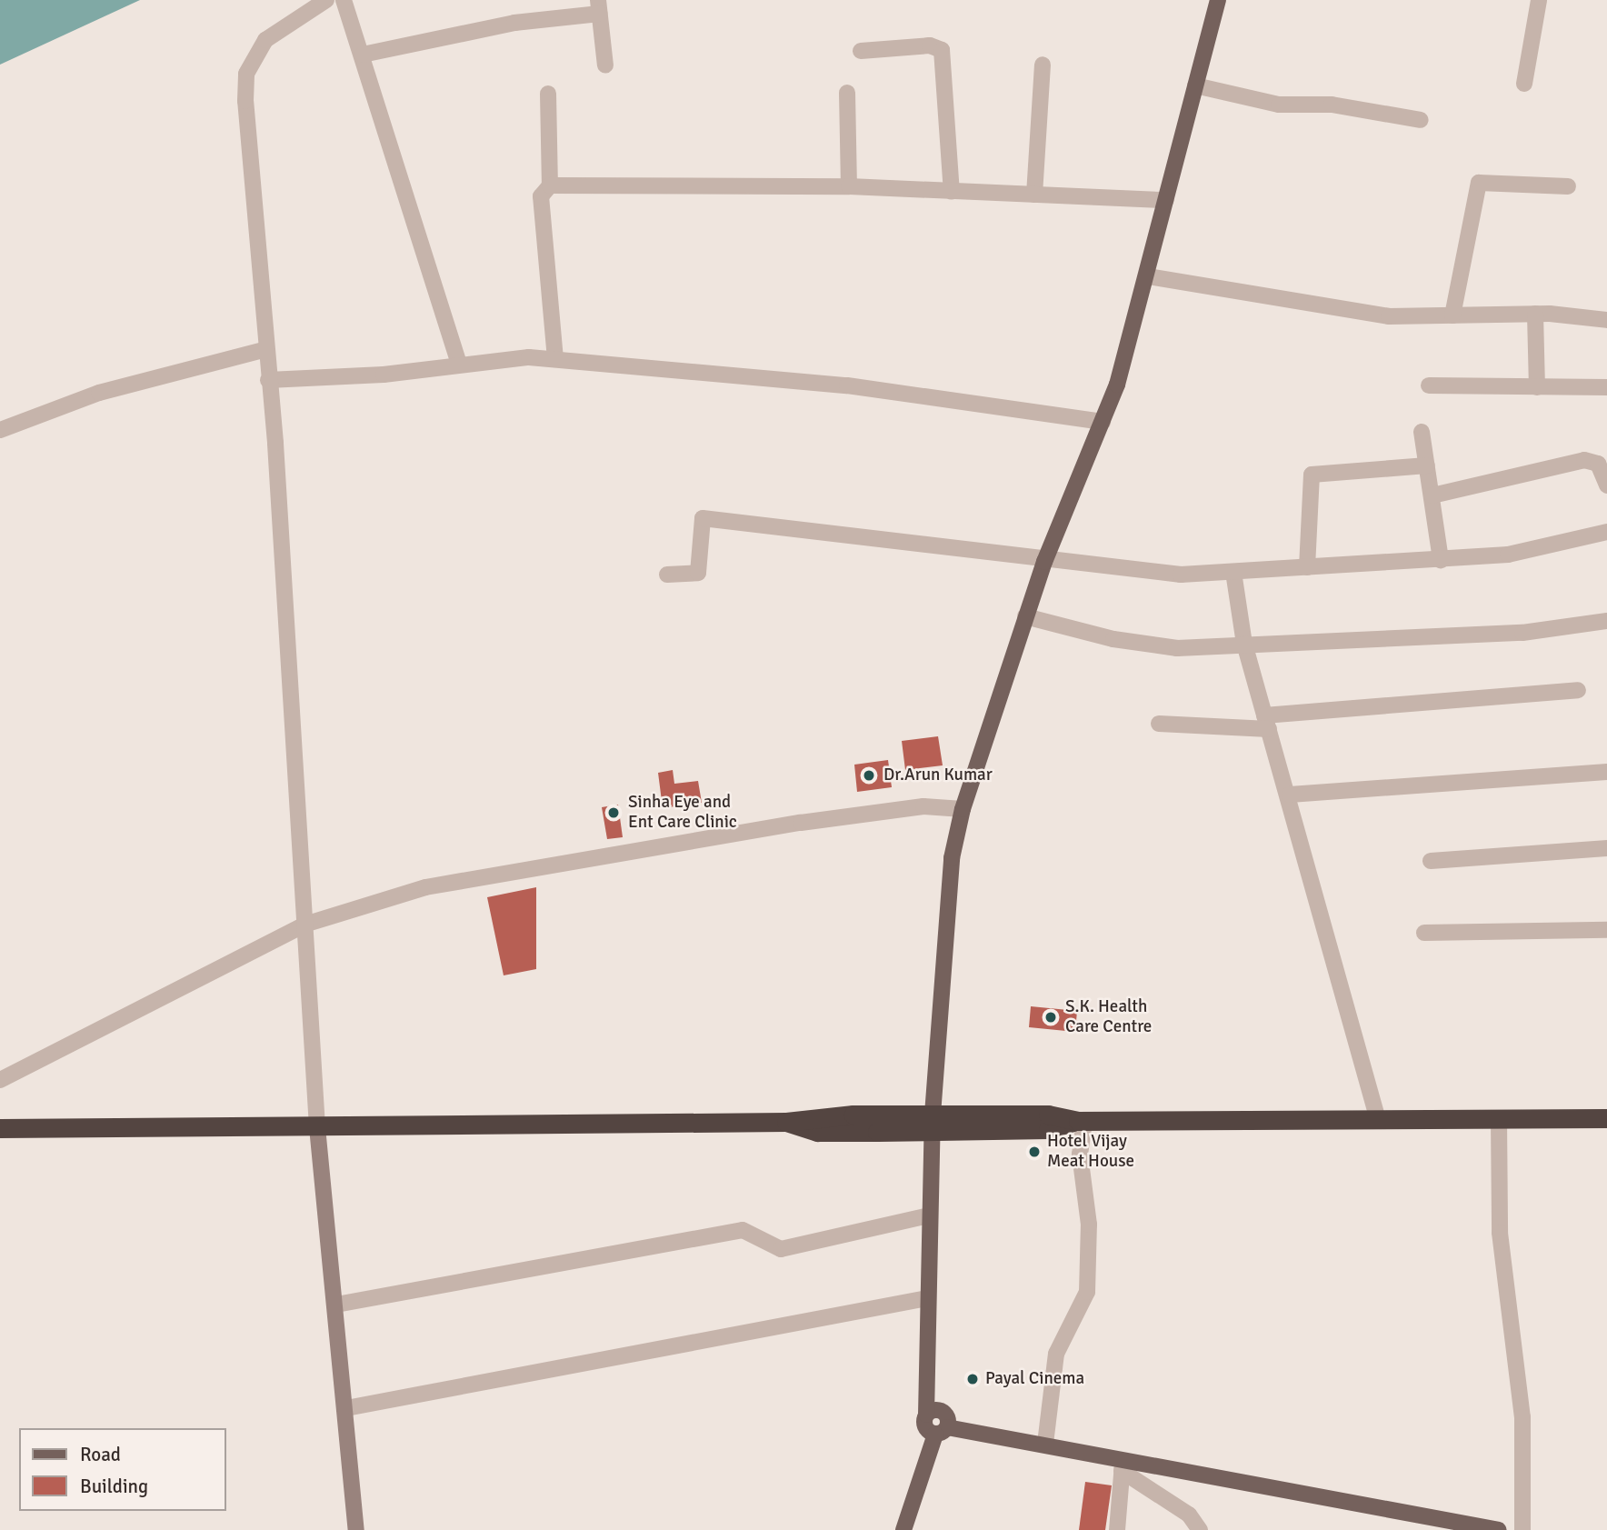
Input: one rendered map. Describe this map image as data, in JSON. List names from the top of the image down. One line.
{"places":["Dr.Arun Kumar","Sinha Eye and Ent Care Clinic","S.K. Health Care Centre","Hotel Vijay Meat House","Payal Cinema"],"legend":["Road","Building"]}
